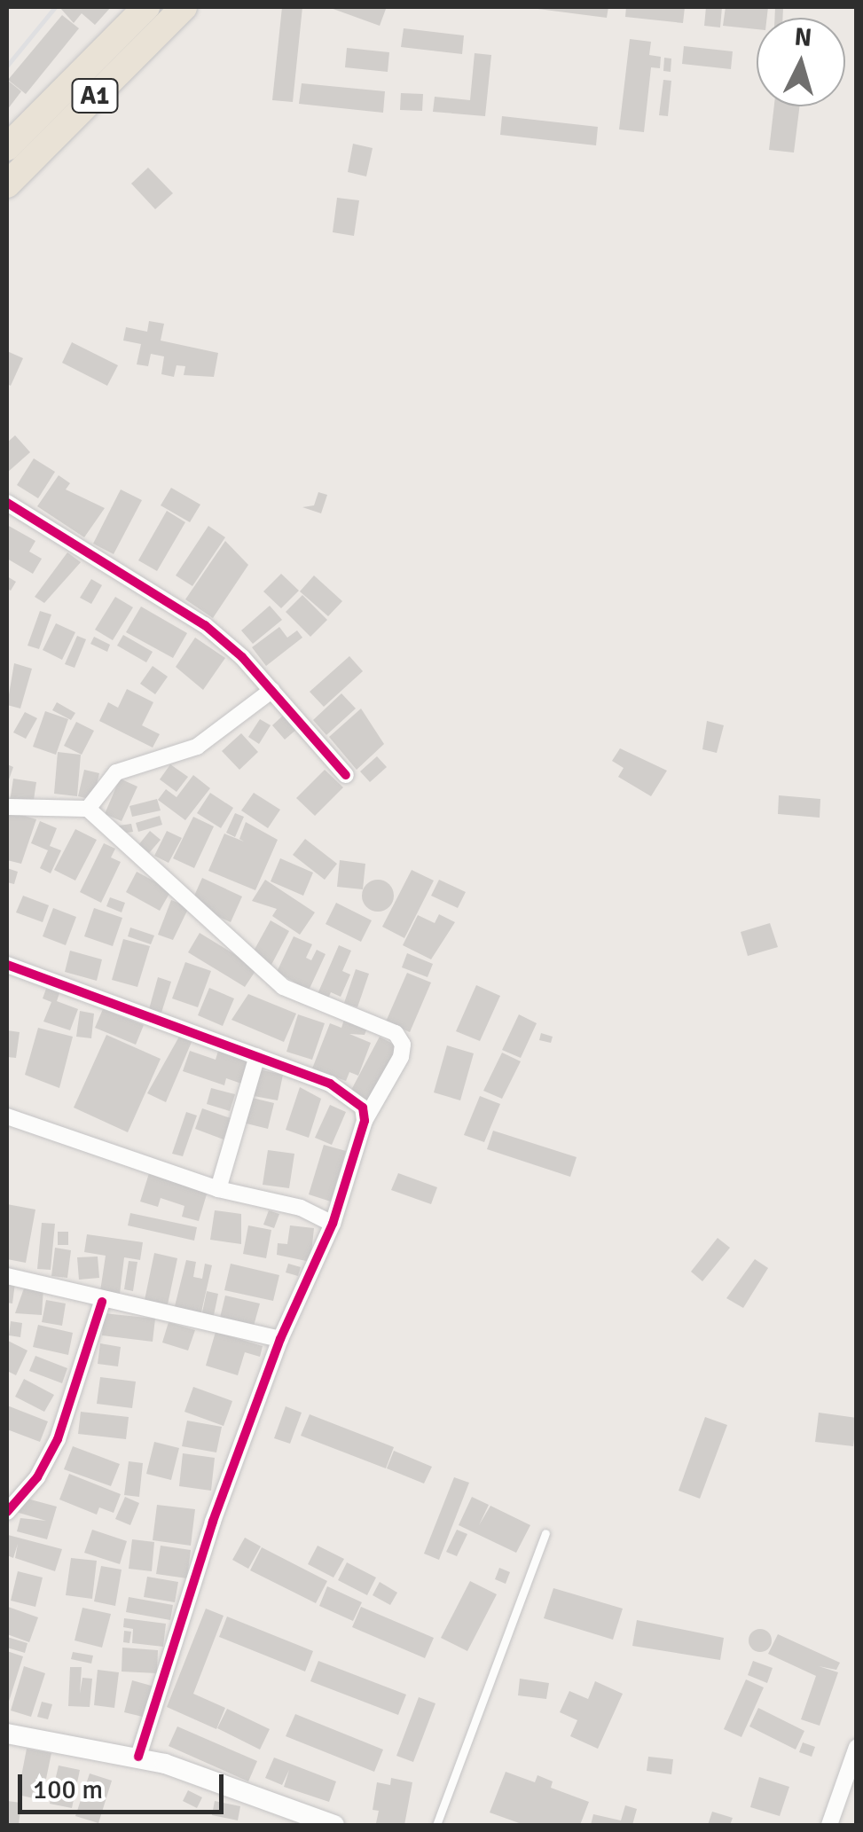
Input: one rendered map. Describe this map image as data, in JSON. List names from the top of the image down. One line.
{"streets":{"highway":["A1"]},"scale_bar":"100 m","north":"top"}
